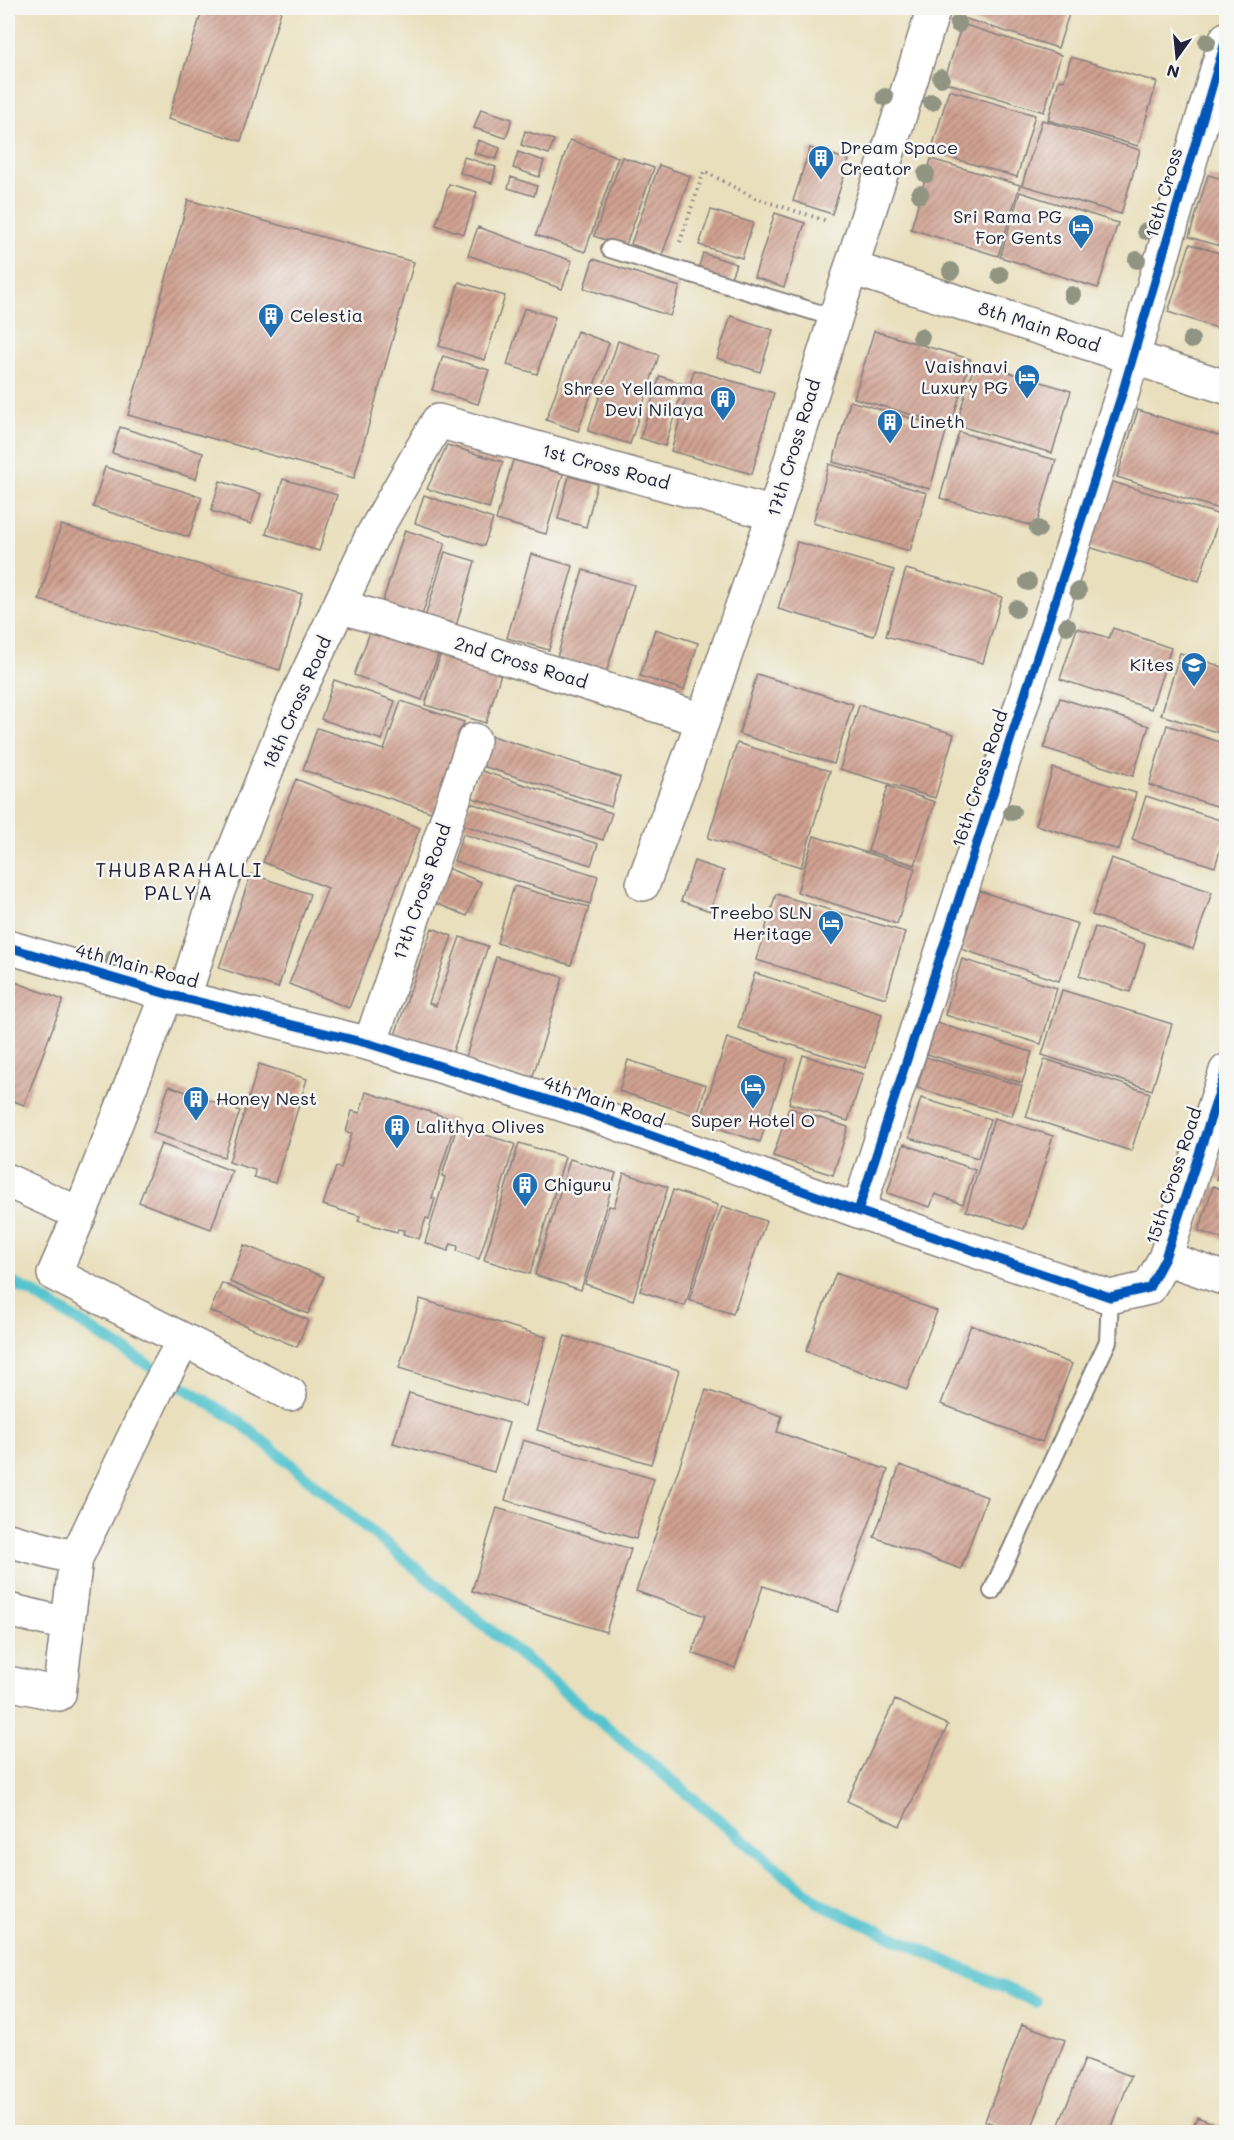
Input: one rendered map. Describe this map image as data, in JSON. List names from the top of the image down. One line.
{"streets":{"street":["16th Cross","8th Main Road","17th Cross Road","1st Cross Road","2nd Cross Road","18th Cross Road","16th Cross Road","4th Main Road","15th Cross Road"]},"crossings":[["16th Cross","8th Main Road"],["16th Cross","16th Cross Road"],["8th Main Road","17th Cross Road"],["8th Main Road","16th Cross Road"],["17th Cross Road","1st Cross Road"],["17th Cross Road","2nd Cross Road"],["17th Cross Road","4th Main Road"],["1st Cross Road","18th Cross Road"],["2nd Cross Road","18th Cross Road"],["18th Cross Road","4th Main Road"],["16th Cross Road","4th Main Road"]],"districts":["THUBARAHALLI PALYA"],"places":{"building":["Dream Space Creator","Celestia","Shree Yellamma Devi Nilaya","Lineth","Honey Nest","Lalithya Olives","Chiguru"],"hotel":["Sri Rama PG For Gents","Vaishnavi Luxury PG","Treebo SLN Heritage","Super Hotel O"],"school or university":["Kites"]},"north":"bottom"}
